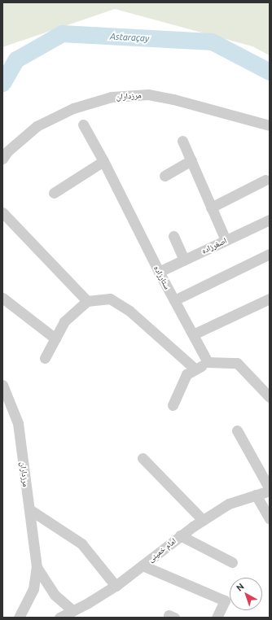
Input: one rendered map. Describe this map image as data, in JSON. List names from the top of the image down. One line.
{"streets":{"street":["مرزداران","اصغرزاده","ستارزاده","امام خمینی"]},"crossings":[["مرزداران","امام خمینی"],["اصغرزاده","ستارزاده"]],"water":["Astaraçay"],"north":"top left"}
